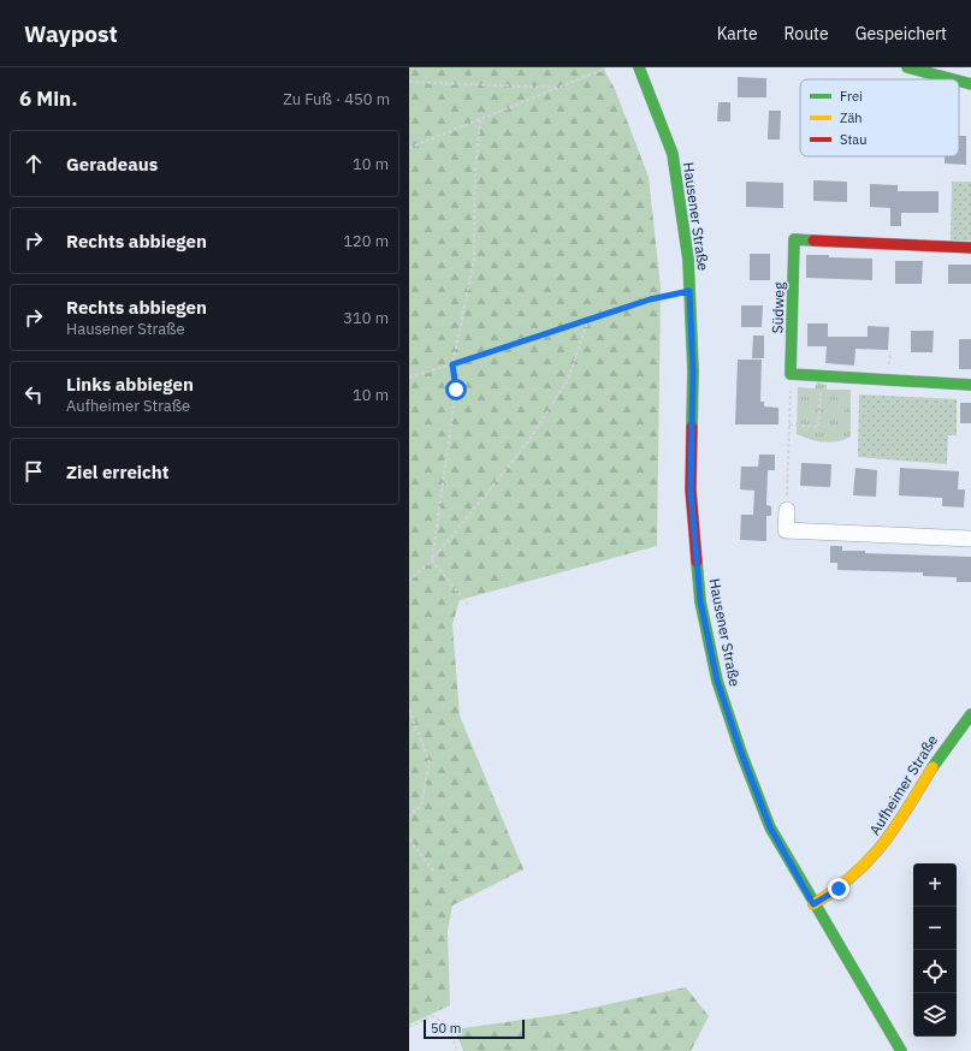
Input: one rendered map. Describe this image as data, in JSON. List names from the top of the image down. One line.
{"streets":{"street":["Hausener Straße","Südweg","Aufheimer Straße"]},"crossings":[["Hausener Straße","Aufheimer Straße"]],"legend":["Frei","Zäh","Stau"],"scale_bar":"50 m","page":{"header":"Waypost","nav":["Karte","Route","Gespeichert"],"heading":["6 Min.","Zu Fuß · 450 m"],"list":[["Geradeaus","10 m"],["Rechts abbiegen","120 m"],["Rechts abbiegen","Hausener Straße","310 m"],["Links abbiegen","Aufheimer Straße","10 m"],"Ziel erreicht"],"map_buttons":["+","−"],"scale":"50 m"}}
